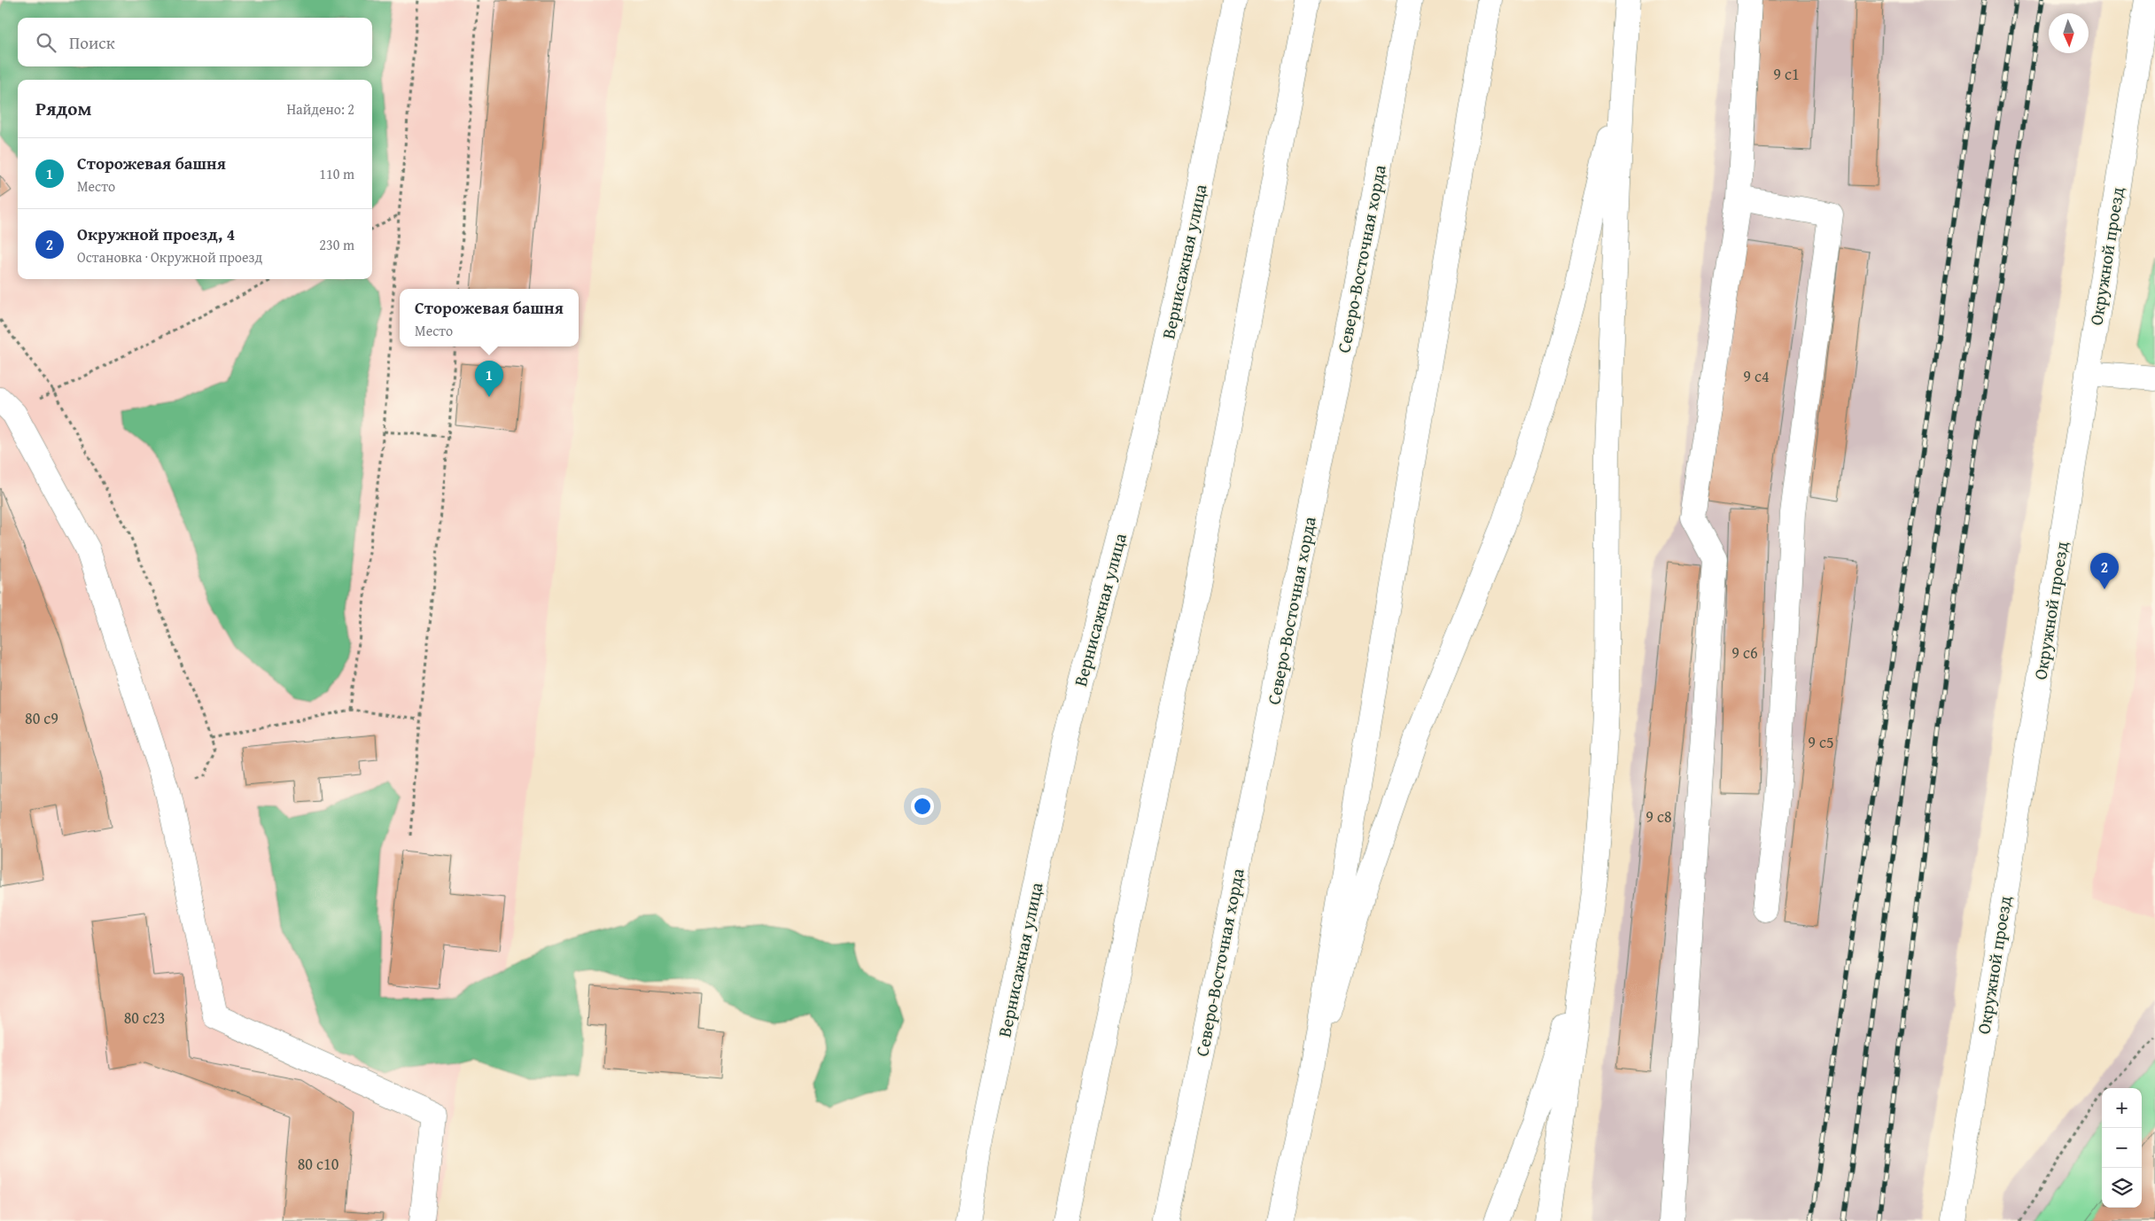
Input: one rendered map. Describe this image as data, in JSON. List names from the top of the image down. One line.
{"streets":{"street":["Окружной проезд","Северо-Восточная хорда","Вернисажная улица"]},"house_numbers":["9 c1","9 c4","9 c6","80 с9","9 c5","9 c8","80 с23","80 с10"],"north":"bottom","page":{"search":"Поиск","heading":["Рядом","Найдено: 2"],"list":[{"mark":"1","name":"Сторожевая башня","note":"Место","value":"110 m"},{"mark":"2","name":"Окружной проезд, 4","note":"Остановка · Окружной проезд","value":"230 m"}],"popup":["Сторожевая башня","Место"],"pins":["1","2"],"map_buttons":["+","−"]}}
